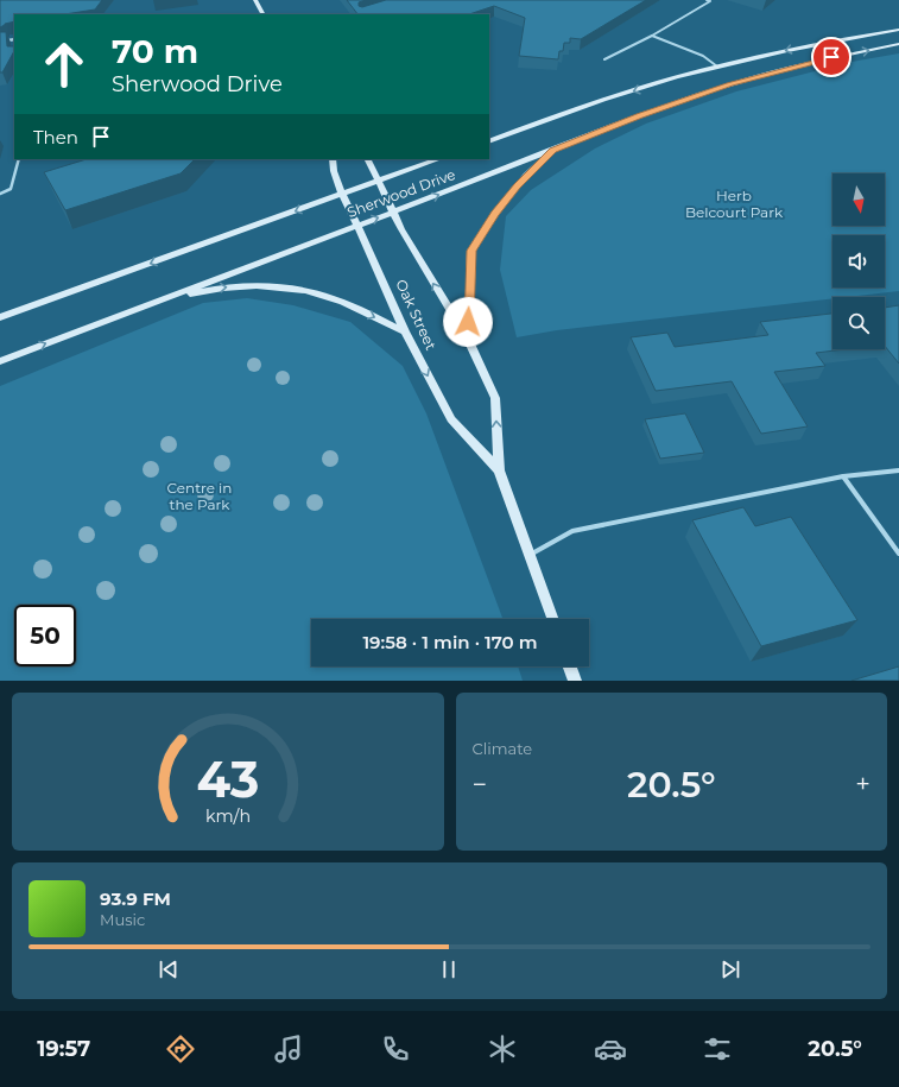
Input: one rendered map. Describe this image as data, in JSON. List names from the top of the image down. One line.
{"streets":{"main road":["Sherwood Drive","Oak Street"]},"crossings":[["Sherwood Drive","Oak Street"]],"parks":["Herb Belcourt Park","Centre in the Park"],"north":"bottom","page":{"turn":["70 m","Sherwood Drive"],"then":"Then","limit":"50","trip":"19:58 · 1 min · 170 m","tile":"Climate","heat":["−","20.5°","+"],"song":["93.9 FM","Music"],"tabs":["19:57","20.5°"],"gauge":["43","km/h"]}}
